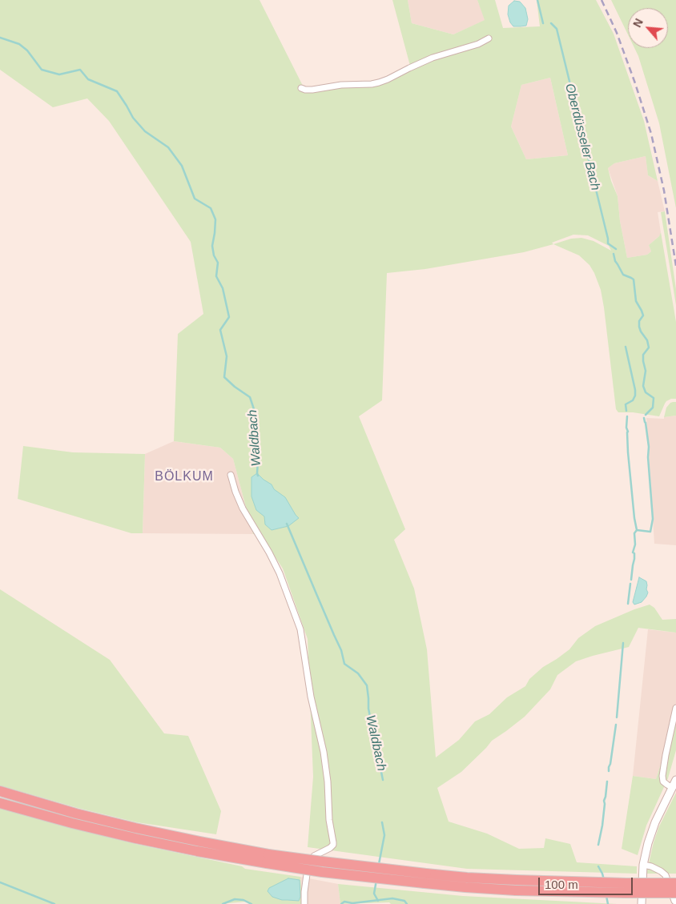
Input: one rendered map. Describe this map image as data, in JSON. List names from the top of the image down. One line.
{"districts":["BÖLKUM"],"water":["Oberdüsseler Bach","Waldbach"],"scale_bar":"100 m","north":"top left"}
